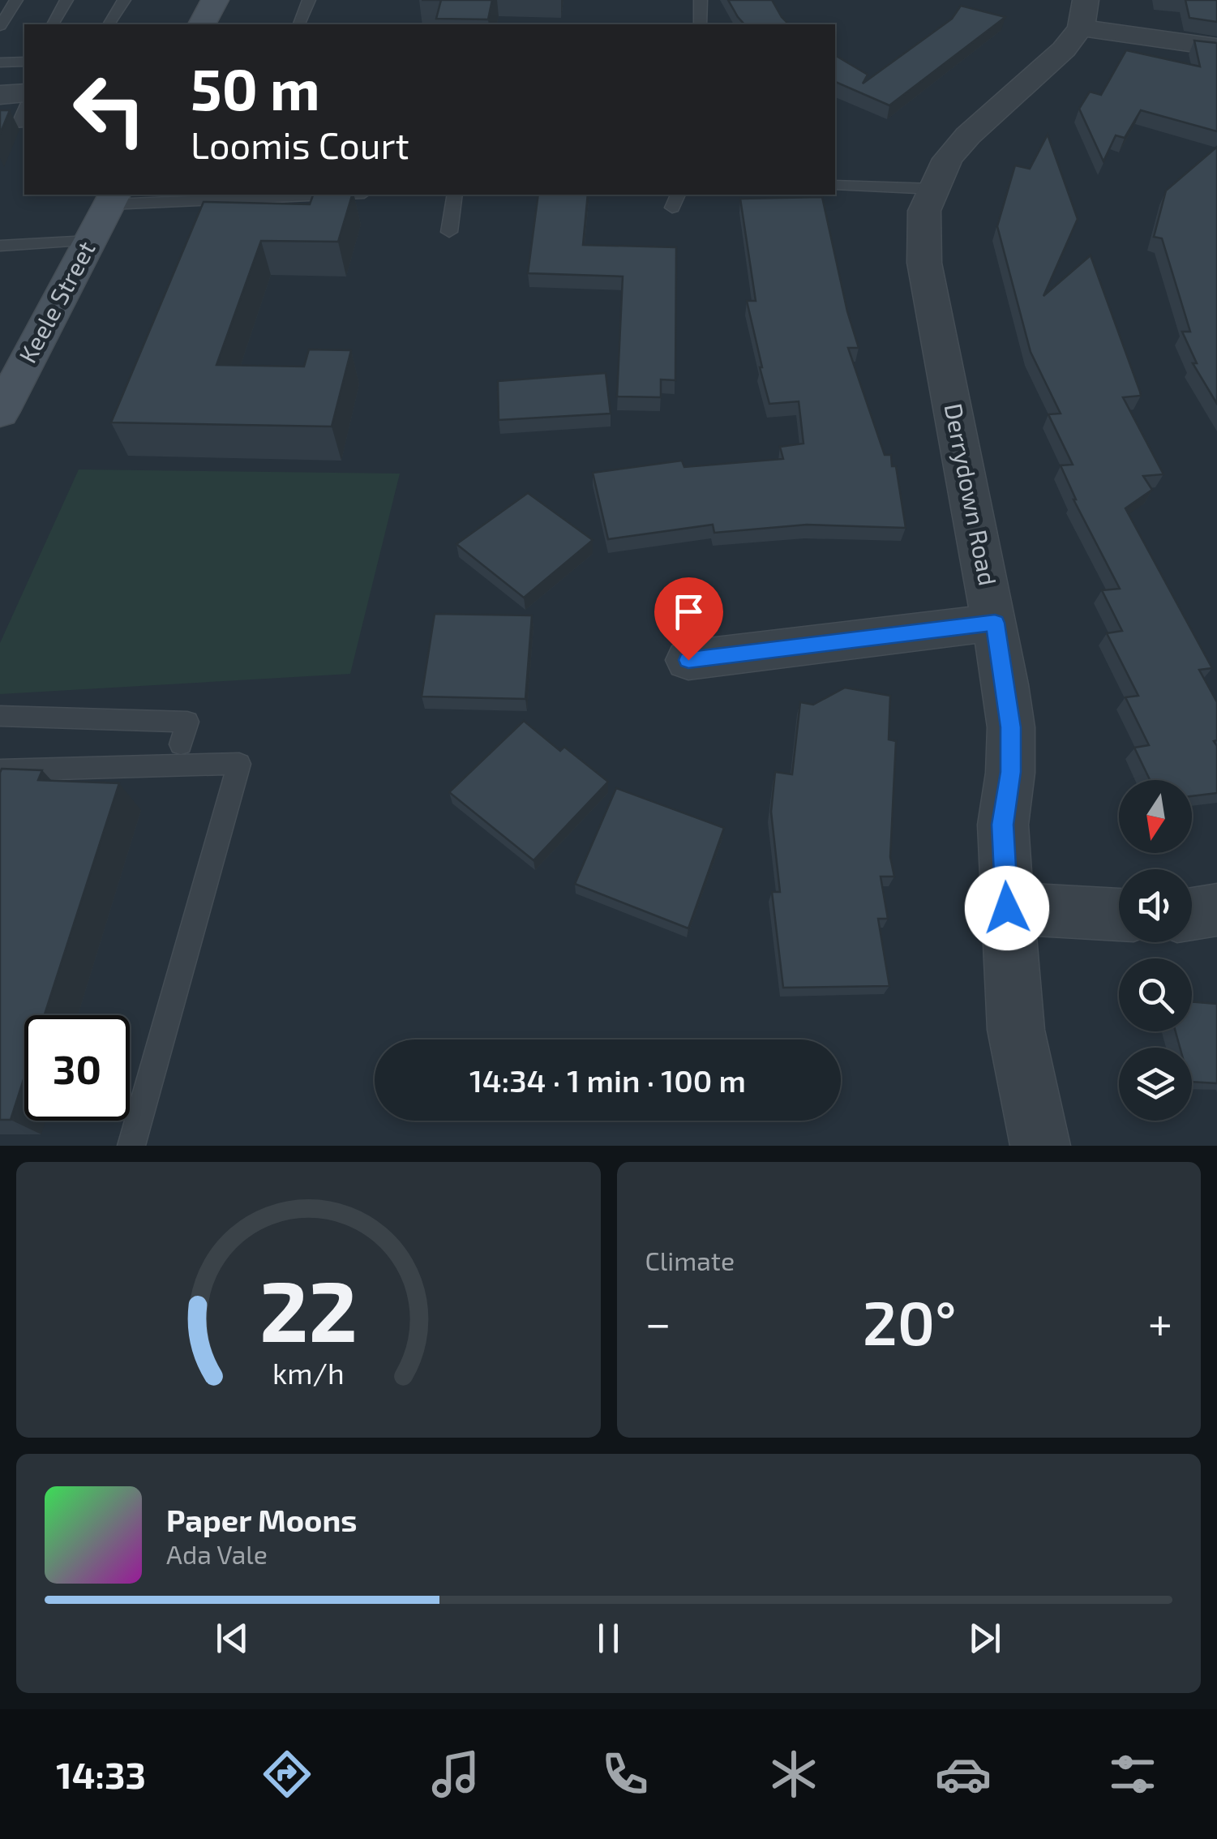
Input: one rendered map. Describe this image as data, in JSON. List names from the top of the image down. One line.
{"streets":{"main road":["Keele Street"],"street":["Derrydown Road"]},"north":"bottom","page":{"turn":["50 m","Loomis Court"],"limit":"30","trip":"14:34 · 1 min · 100 m","tile":"Climate","heat":["−","20°","+"],"song":["Paper Moons","Ada Vale"],"tabs":"14:33","gauge":["22","km/h"]}}
